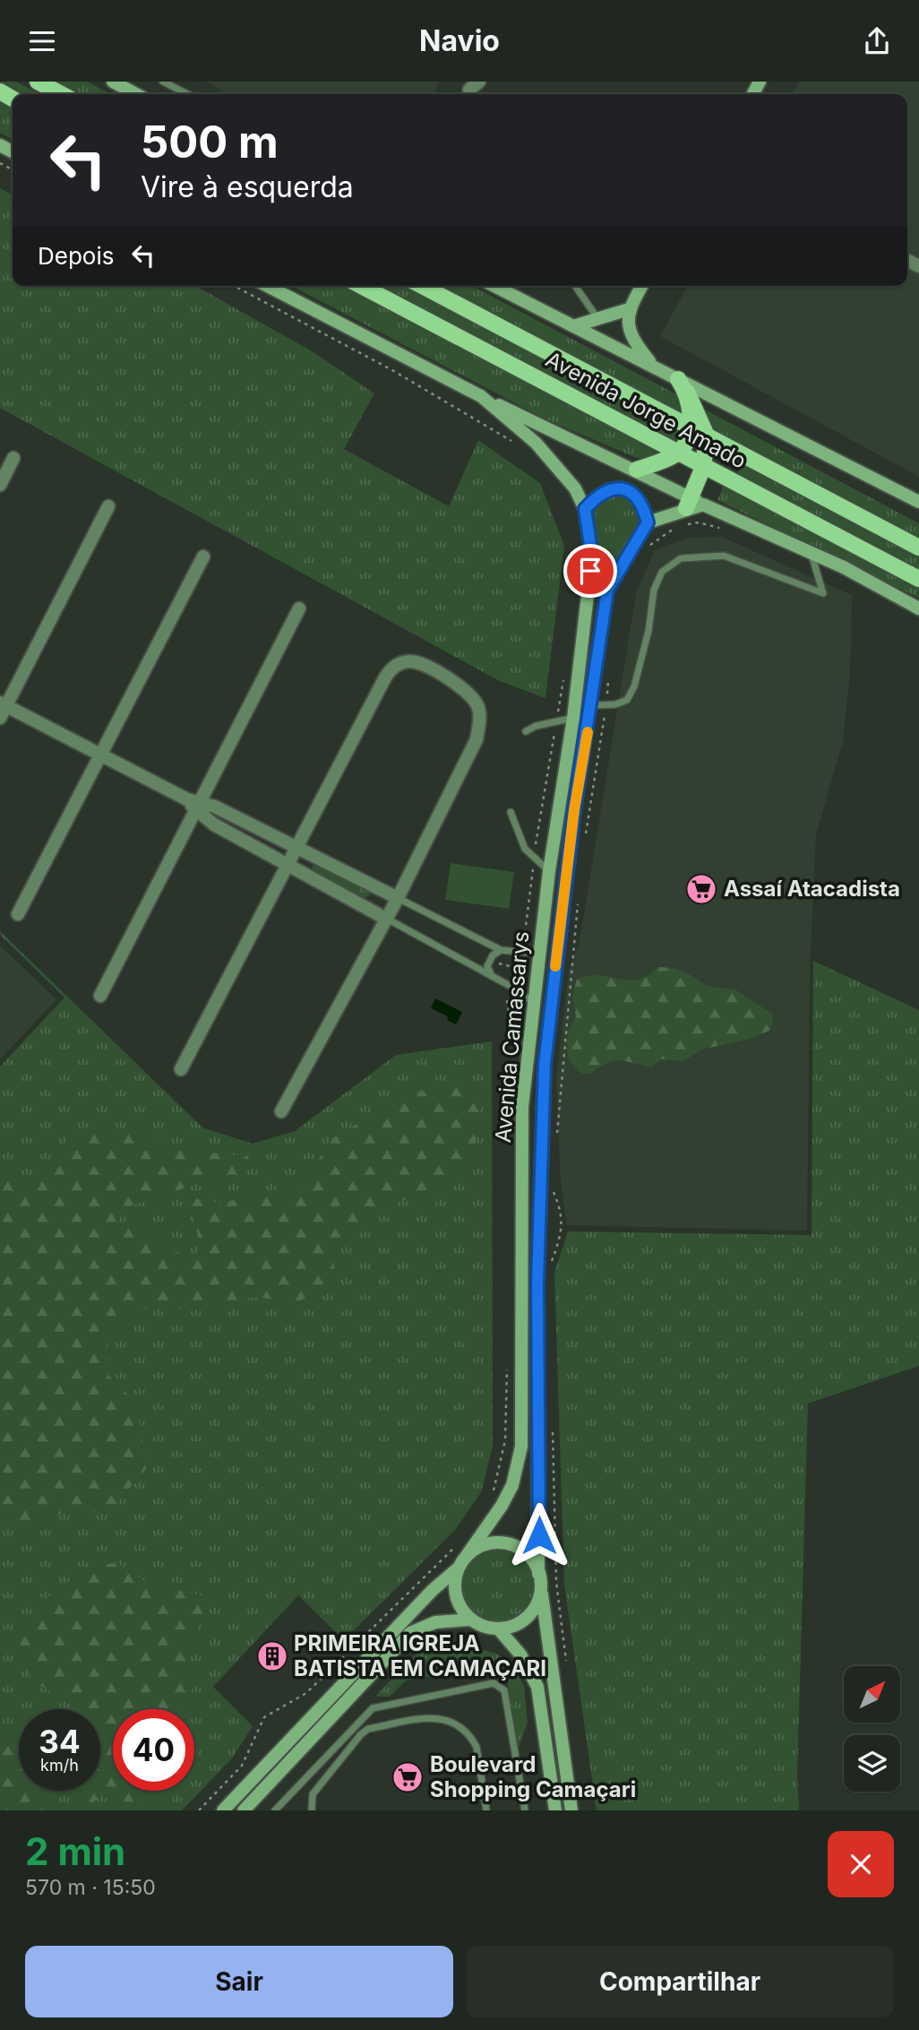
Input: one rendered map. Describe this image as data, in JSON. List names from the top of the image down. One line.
{"streets":{"main road":["Avenida Jorge Amado"],"street":["Avenida Camassarys"]},"places":{"supermarket":["Assaí Atacadista","Boulevard Shopping Camaçari"],"building":["PRIMEIRA IGREJA BATISTA EM CAMAÇARI"]},"north":"top right","page":{"header":"Navio","turn":["500 m","Vire à esquerda"],"then":"Depois","speed":"34 km/h","limit":"40","heading":["2 min","570 m · 15:50"],"buttons":["Sair","Compartilhar"]}}
